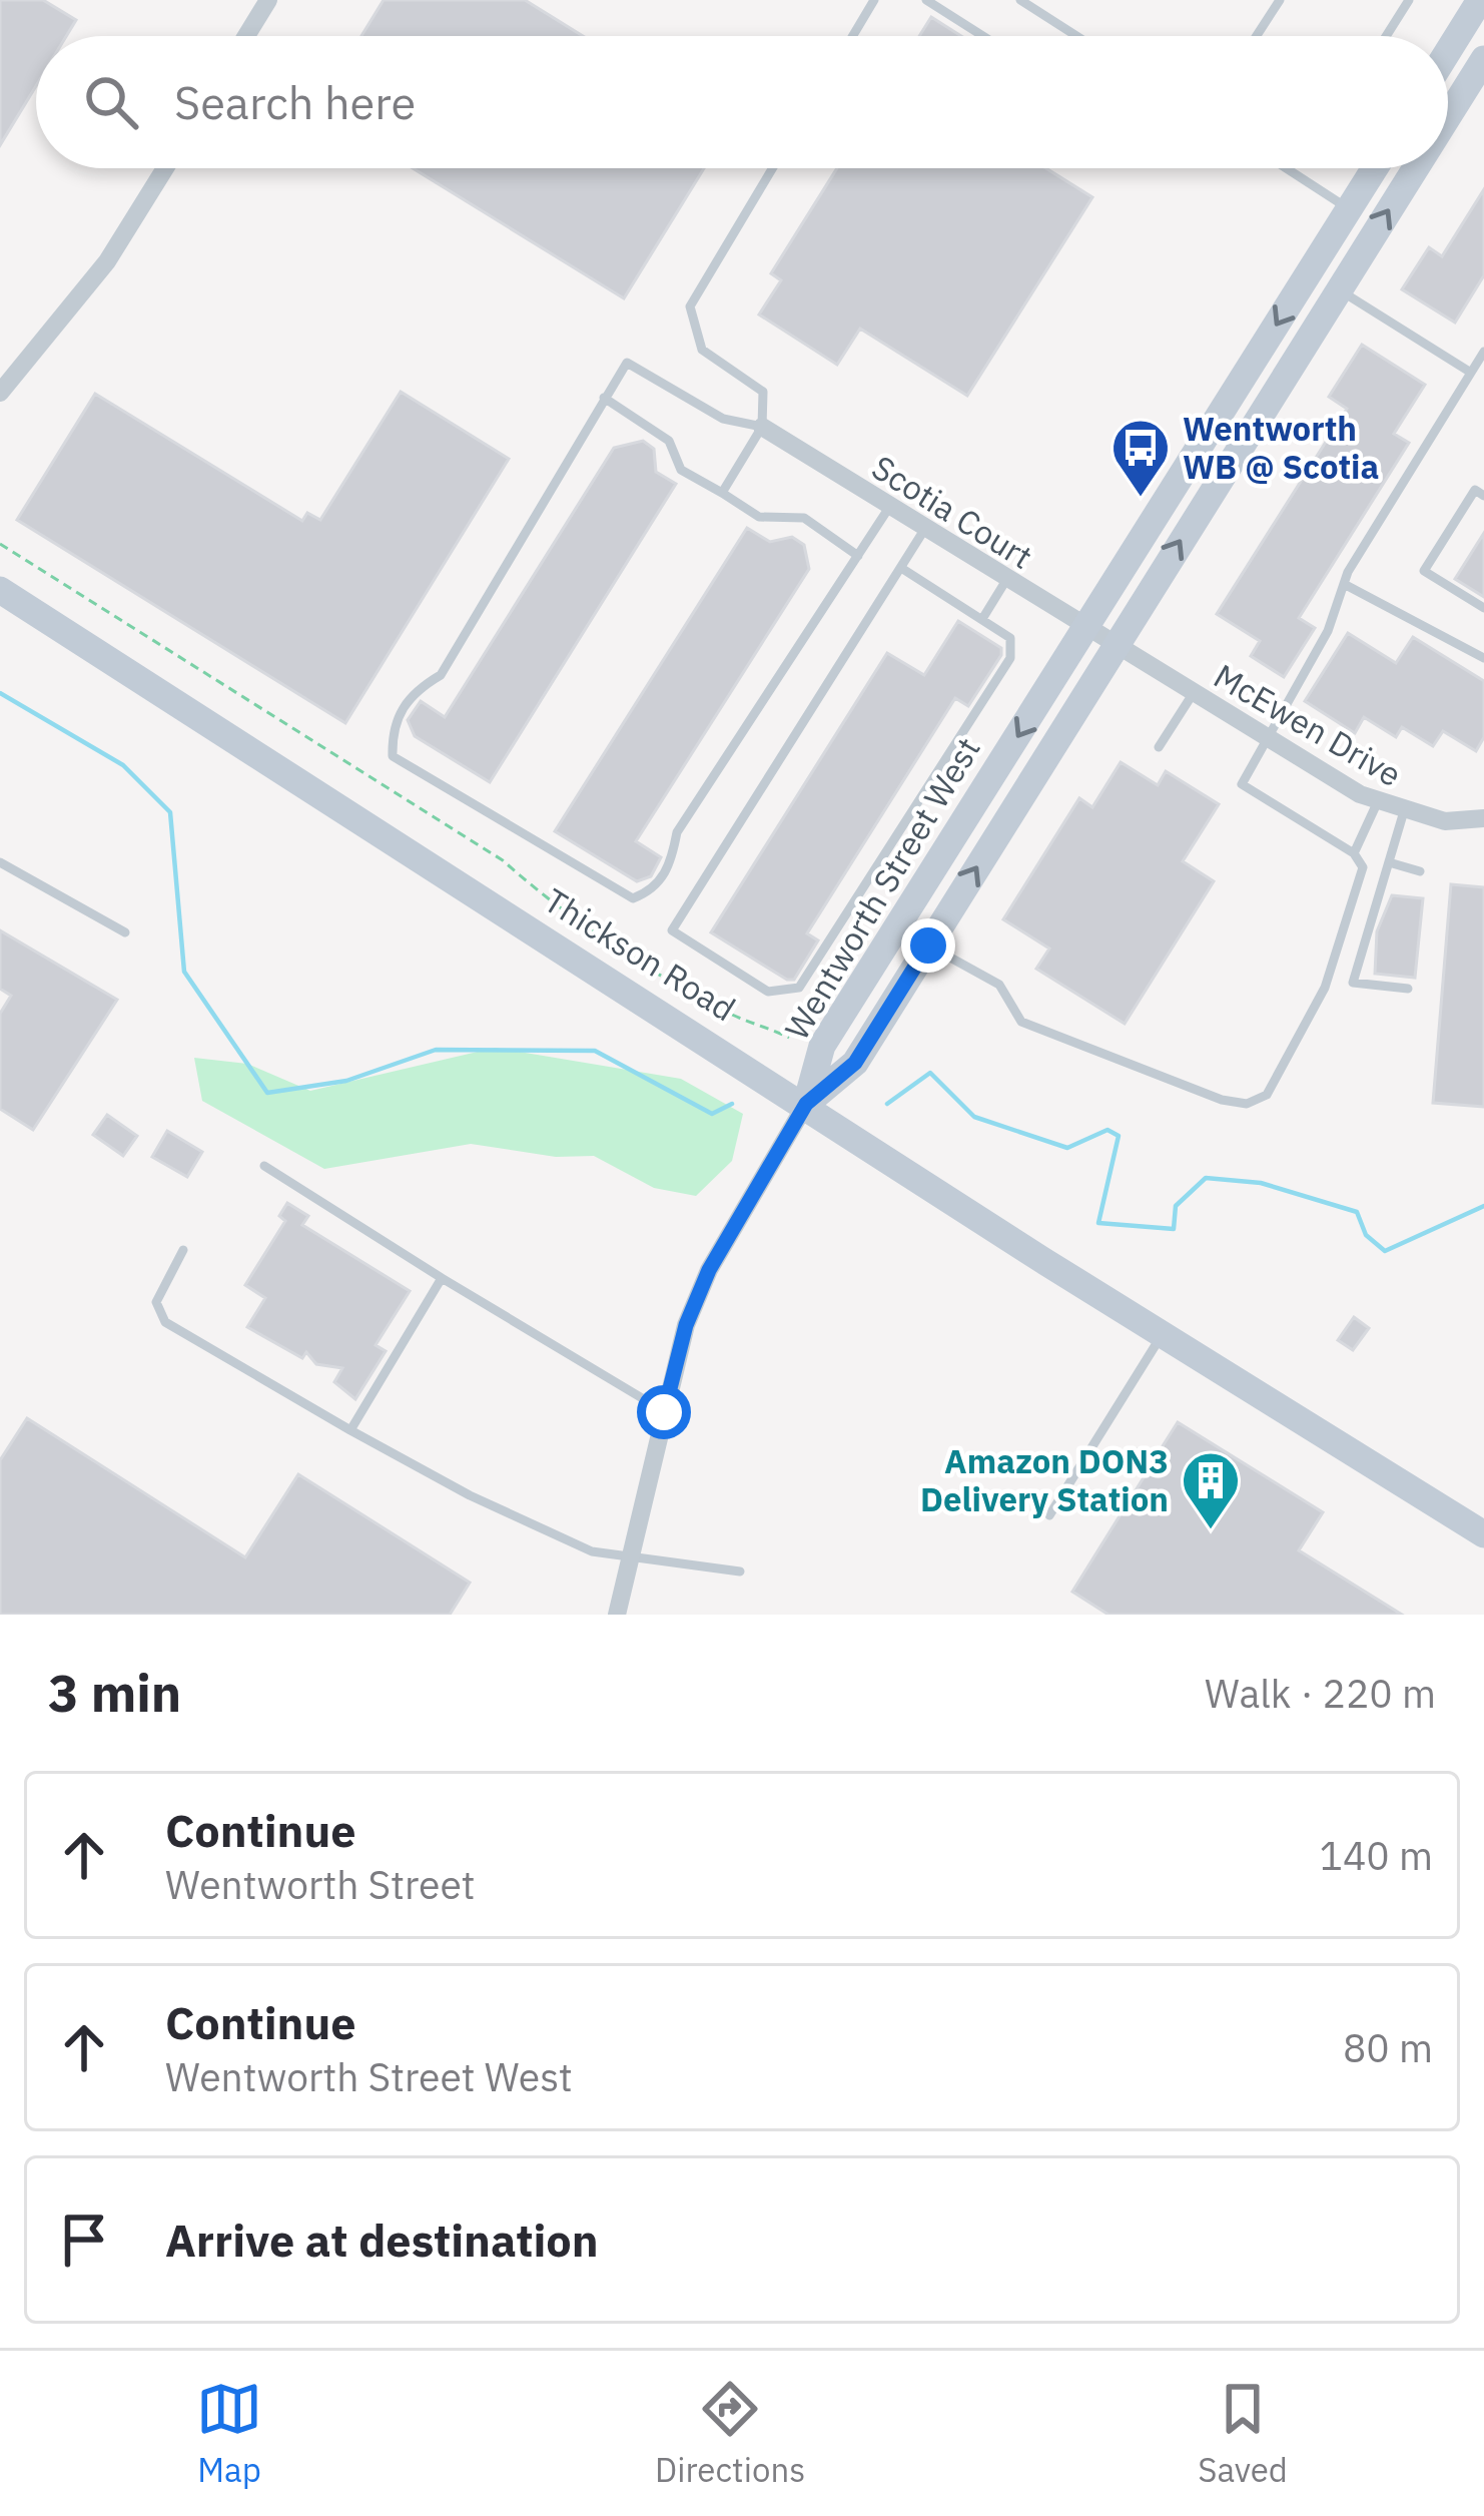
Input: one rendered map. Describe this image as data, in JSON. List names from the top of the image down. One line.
{"streets":{"main road":["Wentworth Street West","Thickson Road"],"street":["Scotia Court","McEwen Drive"]},"crossings":[["Scotia Court","McEwen Drive"],["Scotia Court","Wentworth Street West"],["McEwen Drive","Wentworth Street West"],["Wentworth Street West","Thickson Road"]],"places":{"bus stop":["Wentworth WB @ Scotia"],"building":["Amazon DON3 Delivery Station"]},"page":{"search":"Search here","heading":["3 min","Walk · 220 m"],"list":[["Continue","Wentworth Street","140 m"],["Continue","Wentworth Street West","80 m"],"Arrive at destination"],"nav":["Map","Directions","Saved"]}}
